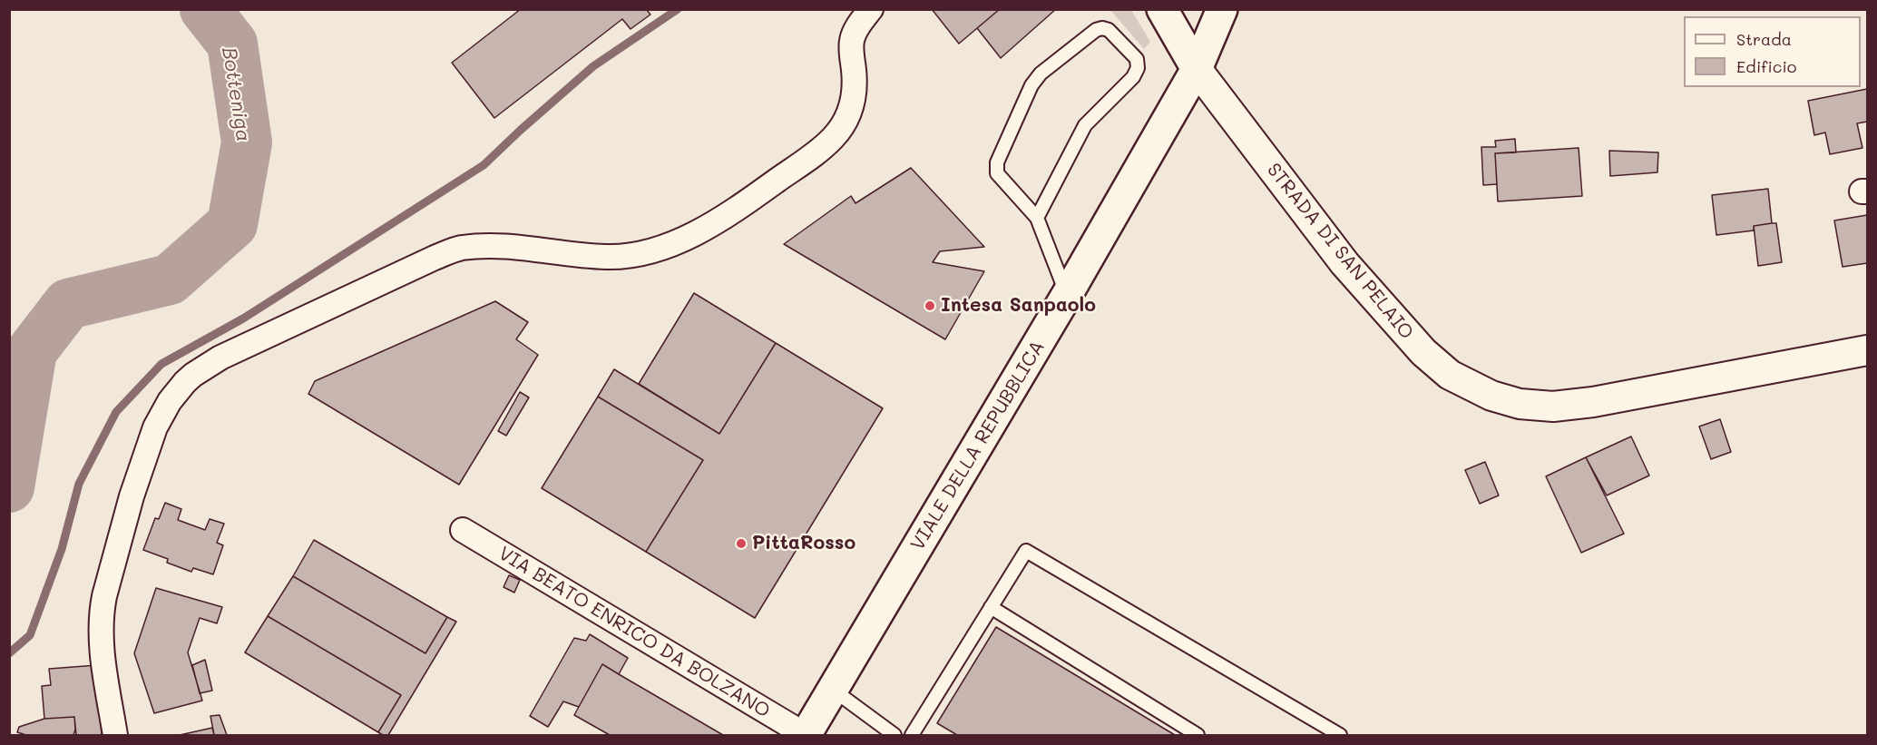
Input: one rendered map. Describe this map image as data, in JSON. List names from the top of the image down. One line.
{"streets":{"main road":["STRADA DI SAN PELAIO","VIALE DELLA REPUBBLICA"],"street":["VIA BEATO ENRICO DA BOLZANO"]},"crossings":[["STRADA DI SAN PELAIO","VIALE DELLA REPUBBLICA"],["VIALE DELLA REPUBBLICA","VIA BEATO ENRICO DA BOLZANO"]],"water":["Botteniga"],"places":["Intesa Sanpaolo","PittaRosso"],"legend":["Strada","Edificio"]}
